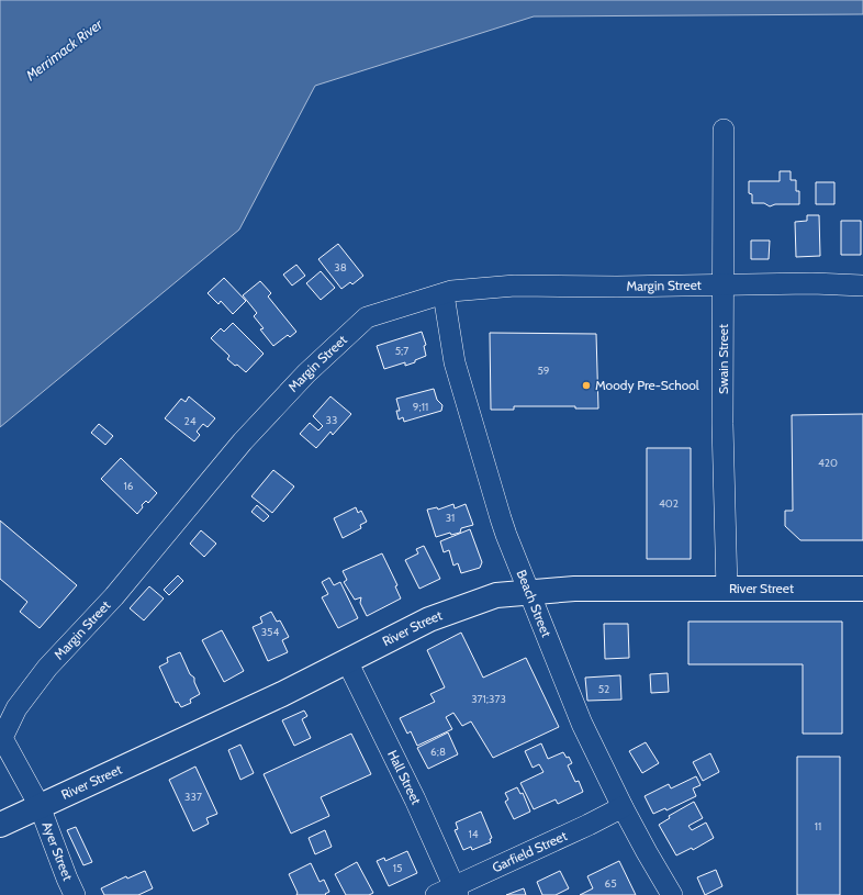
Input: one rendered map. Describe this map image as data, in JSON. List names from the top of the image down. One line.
{"streets":{"main road":["River Street"],"street":["Margin Street","Swain Street","Beach Street","Hall Street","Ayer Street","Garfield Street"]},"crossings":[["Margin Street","Swain Street"],["Margin Street","River Street"],["Margin Street","Beach Street"],["Margin Street","Ayer Street"],["Swain Street","River Street"],["River Street","Beach Street"],["River Street","Hall Street"],["River Street","Ayer Street"],["Beach Street","Garfield Street"],["Hall Street","Garfield Street"]],"water":["Merrimack River"],"places":["Moody Pre-School"],"house_numbers":["38","5;7","59","9;11","33","24","420","16","402","31","354","52","371;373","6;8","337","11","14","15","65"]}
